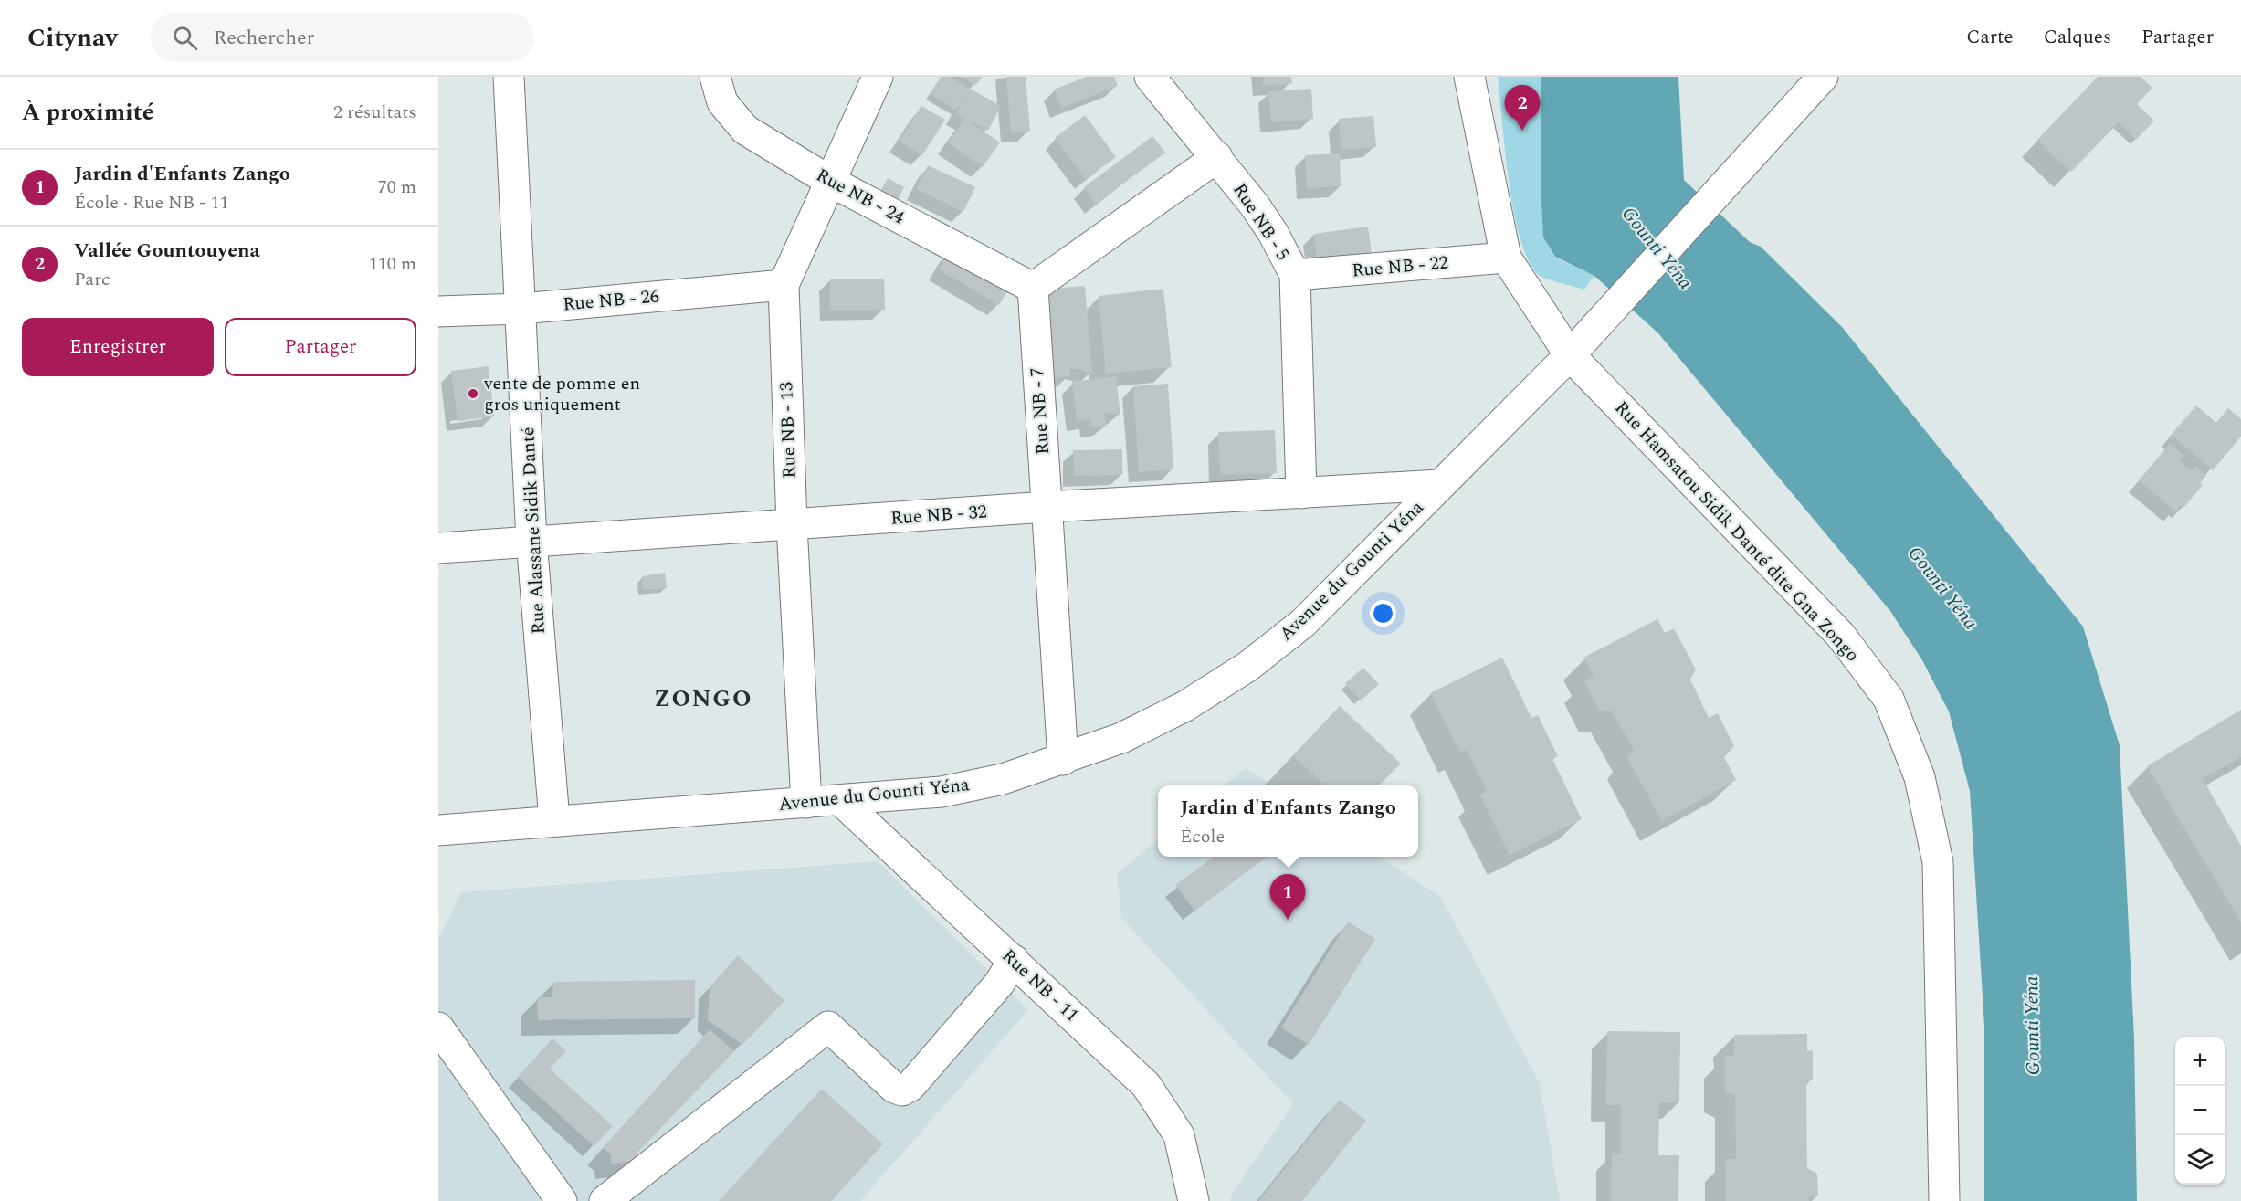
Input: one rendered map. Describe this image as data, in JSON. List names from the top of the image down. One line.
{"streets":{"street":["Rue NB - 24","Rue NB - 5","Rue NB - 22","Rue NB - 26","Rue NB - 7","Rue NB - 13","Rue NB - 32","Rue Alassane Sidik Danté","Rue Hamsatou Sidik Danté dite Gna Zongo","Avenue du Gounti Yéna","Rue NB - 11"]},"crossings":[["Rue NB - 24","Rue NB - 7"],["Rue NB - 24","Rue NB - 13"],["Rue NB - 5","Rue NB - 22"],["Rue NB - 5","Rue NB - 32"],["Rue NB - 22","Rue Hamsatou Sidik Danté dite Gna Zongo"],["Rue NB - 26","Rue NB - 13"],["Rue NB - 26","Rue Alassane Sidik Danté"],["Rue NB - 7","Rue NB - 32"],["Rue NB - 7","Avenue du Gounti Yéna"],["Rue NB - 13","Rue NB - 32"],["Rue NB - 13","Avenue du Gounti Yéna"],["Rue NB - 32","Rue Alassane Sidik Danté"],["Rue NB - 32","Avenue du Gounti Yéna"],["Rue Alassane Sidik Danté","Avenue du Gounti Yéna"],["Rue Hamsatou Sidik Danté dite Gna Zongo","Avenue du Gounti Yéna"],["Avenue du Gounti Yéna","Rue NB - 11"]],"districts":["ZONGO"],"water":["Gounti Yéna"],"places":["vente de pomme en gros uniquement"],"page":{"header":"Citynav","search":"Rechercher","nav":["Carte","Calques","Partager"],"heading":["À proximité","2 résultats"],"pins":["2","1"],"list":[{"mark":"1","name":"Jardin d'Enfants Zango","note":"École · Rue NB - 11","value":"70 m"},{"mark":"2","name":"Vallée Gountouyena","note":"Parc","value":"110 m"}],"buttons":["Enregistrer","Partager"],"popup":["Jardin d'Enfants Zango","École"],"map_buttons":["+","−"]}}
